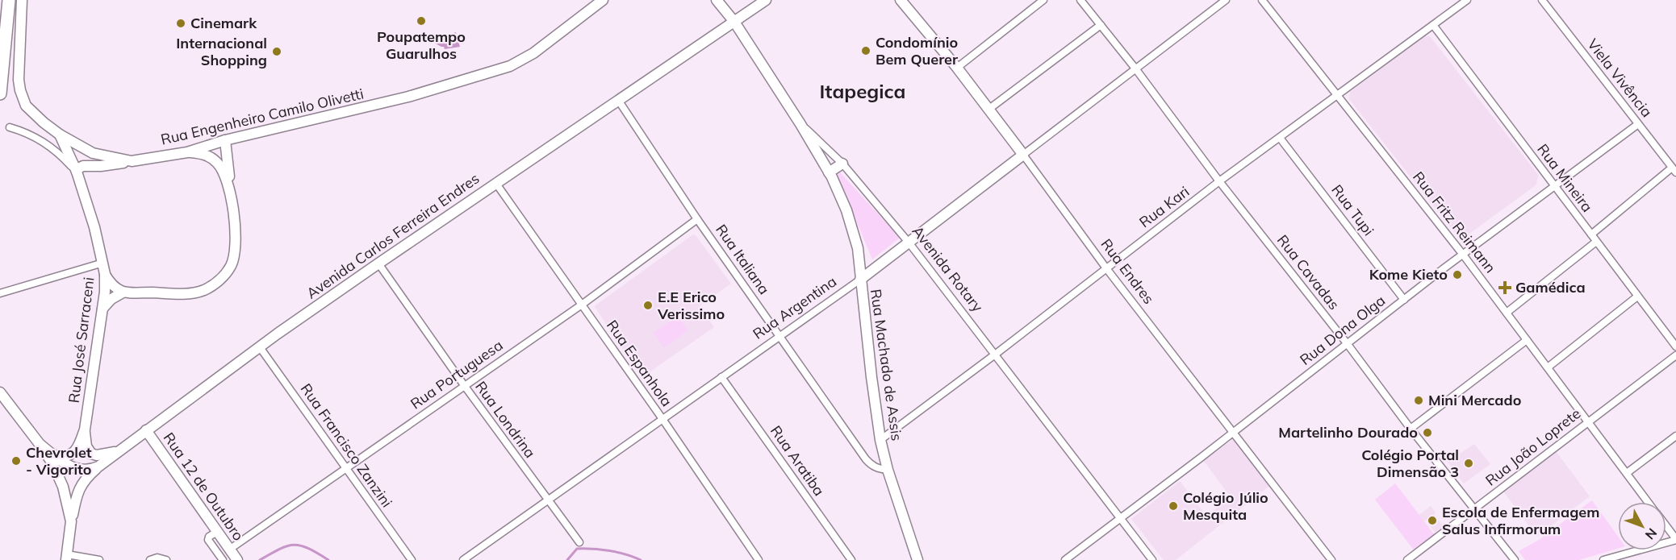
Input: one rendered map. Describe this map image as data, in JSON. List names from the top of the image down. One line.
{"streets":{"street":["Viela Vivência","Rua Engenheiro Camilo Olivetti","Rua Mineira","Rua Kari","Rua Tupi","Rua Fritz Reimann","Avenida Carlos Ferreira Endres","Rua Italiana","Avenida Rotary","Rua Endres","Rua Cavadas","Rua Argentina","Rua Dona Olga","Rua José Sarraceni","Rua Espanhola","Rua Machado de Assis","Rua Portuguesa","Rua Londrina","Rua Francisco Zanzini","Rua João Loprete","Rua Aratiba","Rua 12 de Outubro"]},"crossings":[["Viela Vivência","Rua Dona Olga"],["Rua Engenheiro Camilo Olivetti","Rua José Sarraceni"],["Rua Mineira","Rua Kari"],["Rua Mineira","Rua Dona Olga"],["Rua Kari","Rua Tupi"],["Rua Kari","Rua Fritz Reimann"],["Rua Kari","Avenida Rotary"],["Rua Kari","Rua Endres"],["Rua Kari","Rua Cavadas"],["Rua Kari","Rua Machado de Assis"],["Rua Tupi","Rua Dona Olga"],["Rua Fritz Reimann","Rua Dona Olga"],["Rua Fritz Reimann","Rua João Loprete"],["Avenida Carlos Ferreira Endres","Rua Italiana"],["Avenida Carlos Ferreira Endres","Avenida Rotary"],["Avenida Carlos Ferreira Endres","Rua José Sarraceni"],["Avenida Carlos Ferreira Endres","Rua Espanhola"],["Avenida Carlos Ferreira Endres","Rua Londrina"],["Avenida Carlos Ferreira Endres","Rua Francisco Zanzini"],["Avenida Carlos Ferreira Endres","Rua 12 de Outubro"],["Rua Italiana","Rua Argentina"],["Rua Italiana","Rua Machado de Assis"],["Rua Italiana","Rua Portuguesa"],["Avenida Rotary","Rua Argentina"],["Avenida Rotary","Rua Dona Olga"],["Avenida Rotary","Rua Machado de Assis"],["Rua Endres","Rua Argentina"],["Rua Endres","Rua Dona Olga"],["Rua Cavadas","Rua Argentina"],["Rua Cavadas","Rua Dona Olga"],["Rua Cavadas","Rua João Loprete"],["Rua Argentina","Rua Espanhola"],["Rua Argentina","Rua Machado de Assis"],["Rua Argentina","Rua Londrina"],["Rua Argentina","Rua Aratiba"],["Rua Espanhola","Rua Portuguesa"],["Rua Portuguesa","Rua Londrina"],["Rua Portuguesa","Rua Francisco Zanzini"],["Rua Portuguesa","Rua 12 de Outubro"]],"districts":["Itapegica"],"places":{"other":["Poupatempo Guarulhos","Cinemark","Condomínio Bem Querer","Internacional Shopping","Kome Kieto","E.E Erico Verissimo","Mini Mercado","Martelinho Dourado","Chevrolet - Vigorito","Colégio Portal Dimensão 3","Colégio Júlio Mesquita","Escola de Enfermagem Salus Infirmorum"],"health":["Gamédica"]},"north":"bottom right"}
